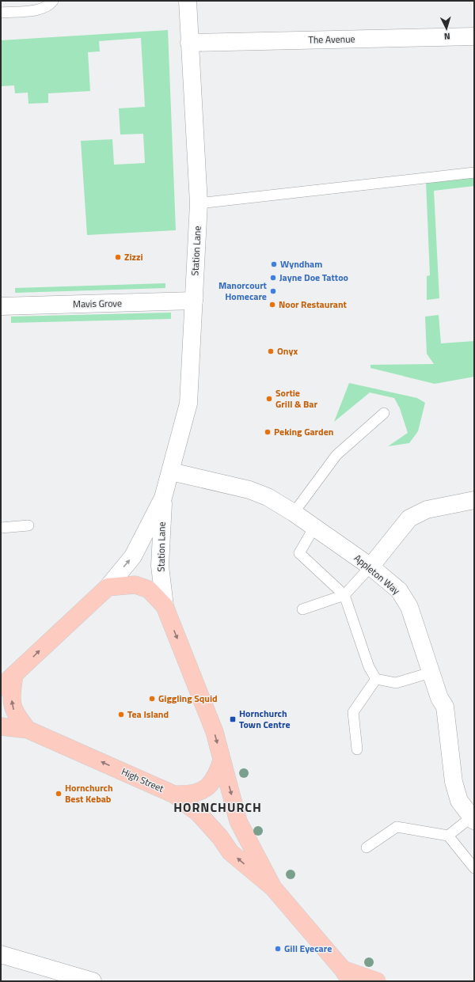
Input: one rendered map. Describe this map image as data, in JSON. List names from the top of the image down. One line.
{"streets":{"main road":["Station Lane","High Street"],"street":["The Avenue","Mavis Grove","Appleton Way"]},"crossings":[["The Avenue","Station Lane"],["Station Lane","Mavis Grove"],["Station Lane","Appleton Way"],["Station Lane","High Street"]],"districts":["HORNCHURCH"],"places":{"other":["Zizzi","Wyndham","Jayne Doe Tattoo","Manorcourt Homecare","Noor Restaurant","Onyx","Sortie Grill & Bar","Peking Garden","Giggling Squid","Tea Island","Hornchurch Best Kebab","Gill Eyecare"],"transit":["Hornchurch Town Centre"]},"north":"bottom"}
